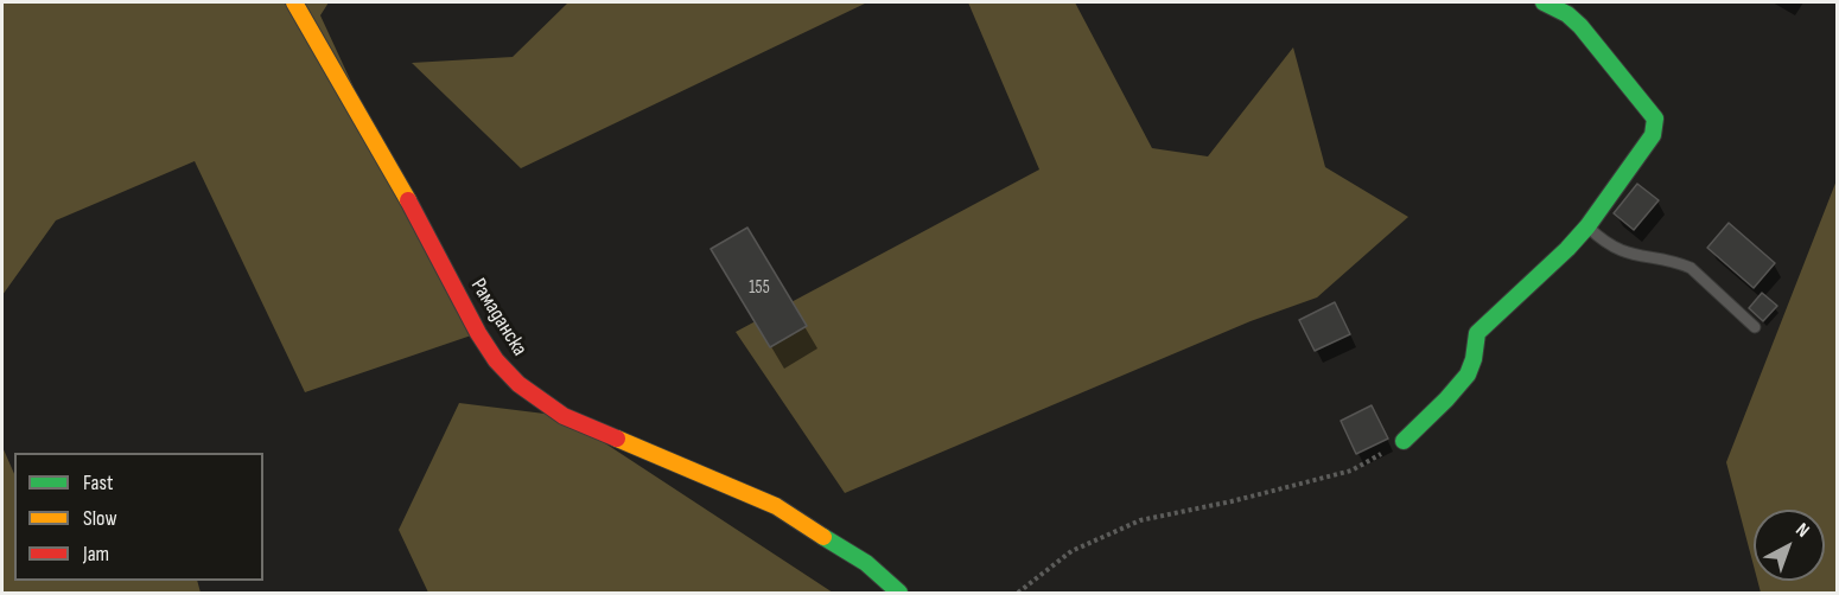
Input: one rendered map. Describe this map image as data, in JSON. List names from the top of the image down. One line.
{"streets":{"street":["Рамаданска"]},"house_numbers":["155"],"legend":["Fast","Slow","Jam"],"north":"top right"}
